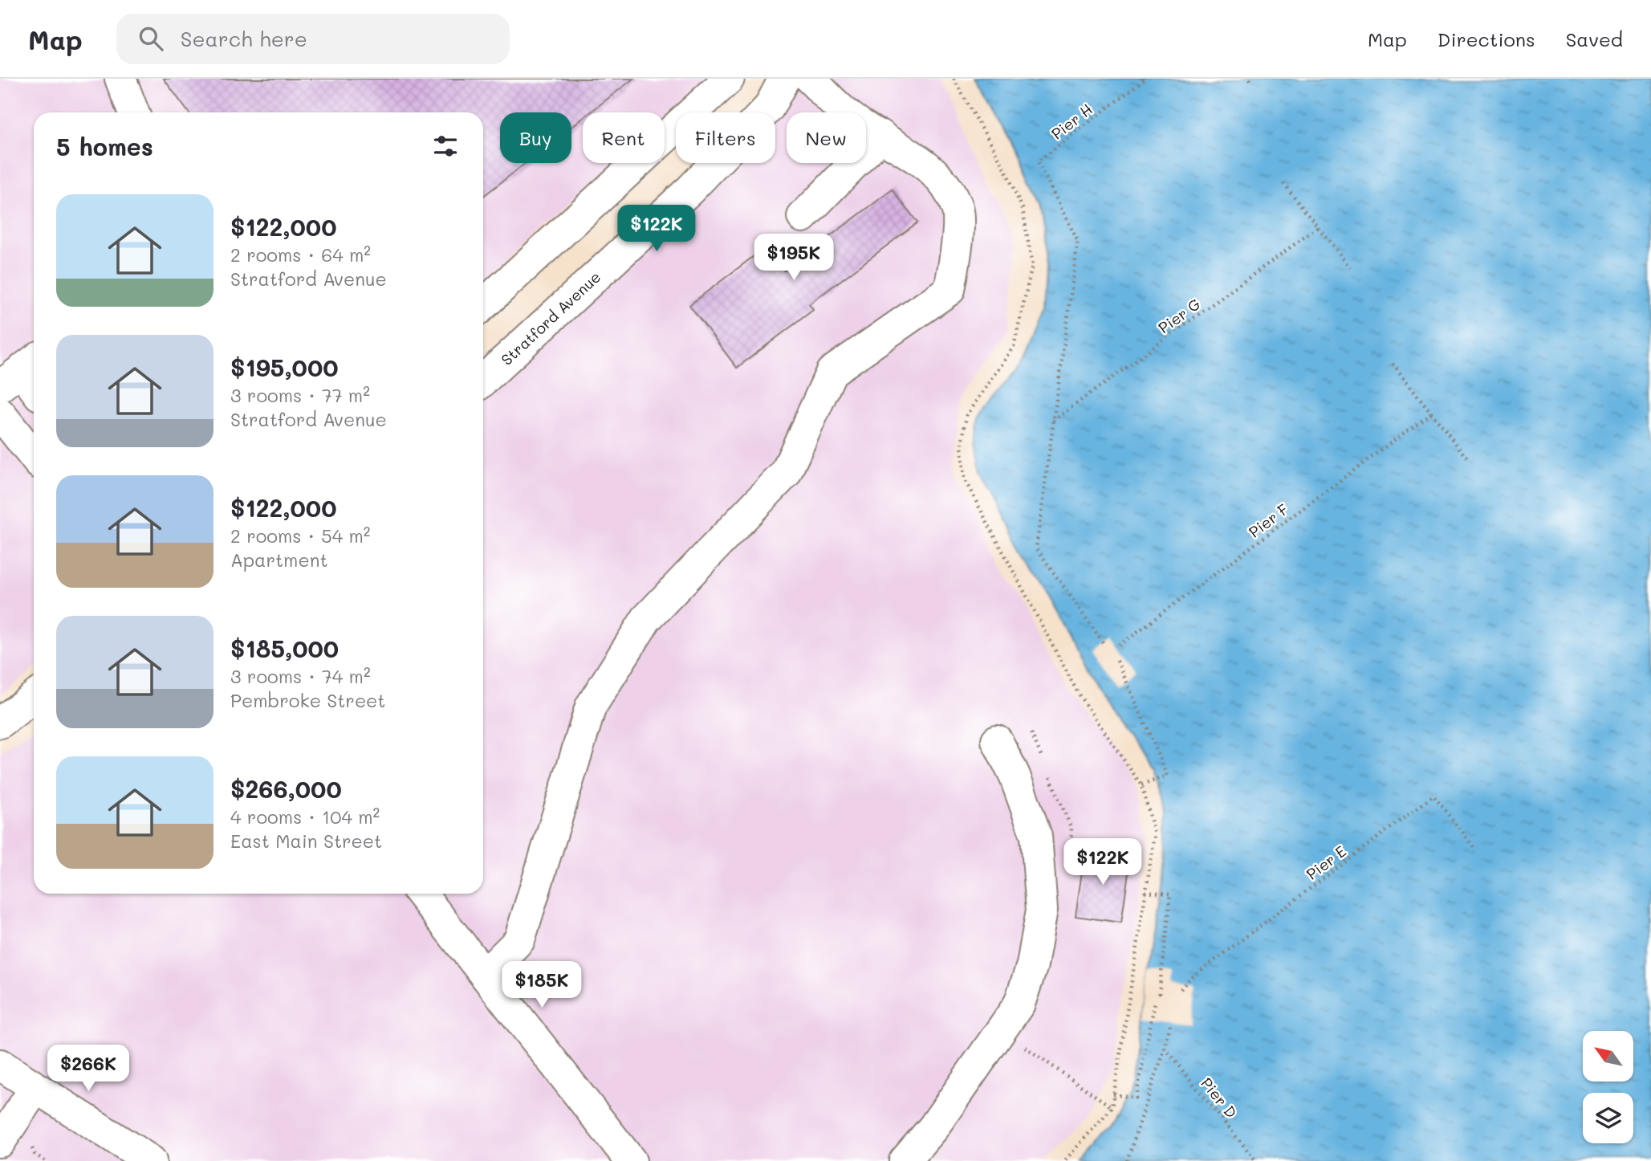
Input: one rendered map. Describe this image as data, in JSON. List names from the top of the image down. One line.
{"streets":{"main road":["Stratford Avenue"],"path":["Pier H","Pier G","Pier F","Pier E","Pier D"]},"crossings":[["Pier H","Pier G"]],"north":"top left","page":{"header":"Map","search":"Search here","nav":["Map","Directions","Saved"],"chip":["Buy","Rent","Filters","New"],"heading":"5 homes","list":[{"name":"$122,000","note":"2 rooms · 64 m² · Stratford Avenue"},{"name":"$195,000","note":"3 rooms · 77 m² · Stratford Avenue"},{"name":"$122,000","note":"2 rooms · 54 m² · Apartment"},{"name":"$185,000","note":"3 rooms · 74 m² · Pembroke Street"},{"name":"$266,000","note":"4 rooms · 104 m² · East Main Street"}],"price":["$122K","$195K","$122K","$185K","$266K"]}}
